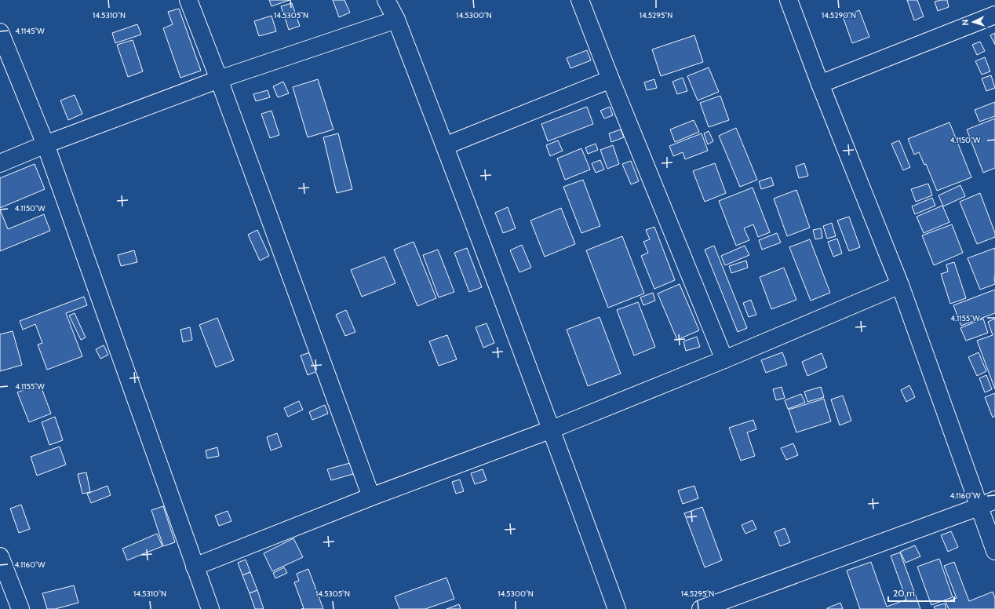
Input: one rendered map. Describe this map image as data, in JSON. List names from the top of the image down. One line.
{"scale_bar":"20 m","north":"left","coordinates":["14.5310°N","14.5305°N","14.5300°N","14.5295°N","14.5290°N","4.1145°W","4.1150°W","4.1155°W","4.1160°W"]}
